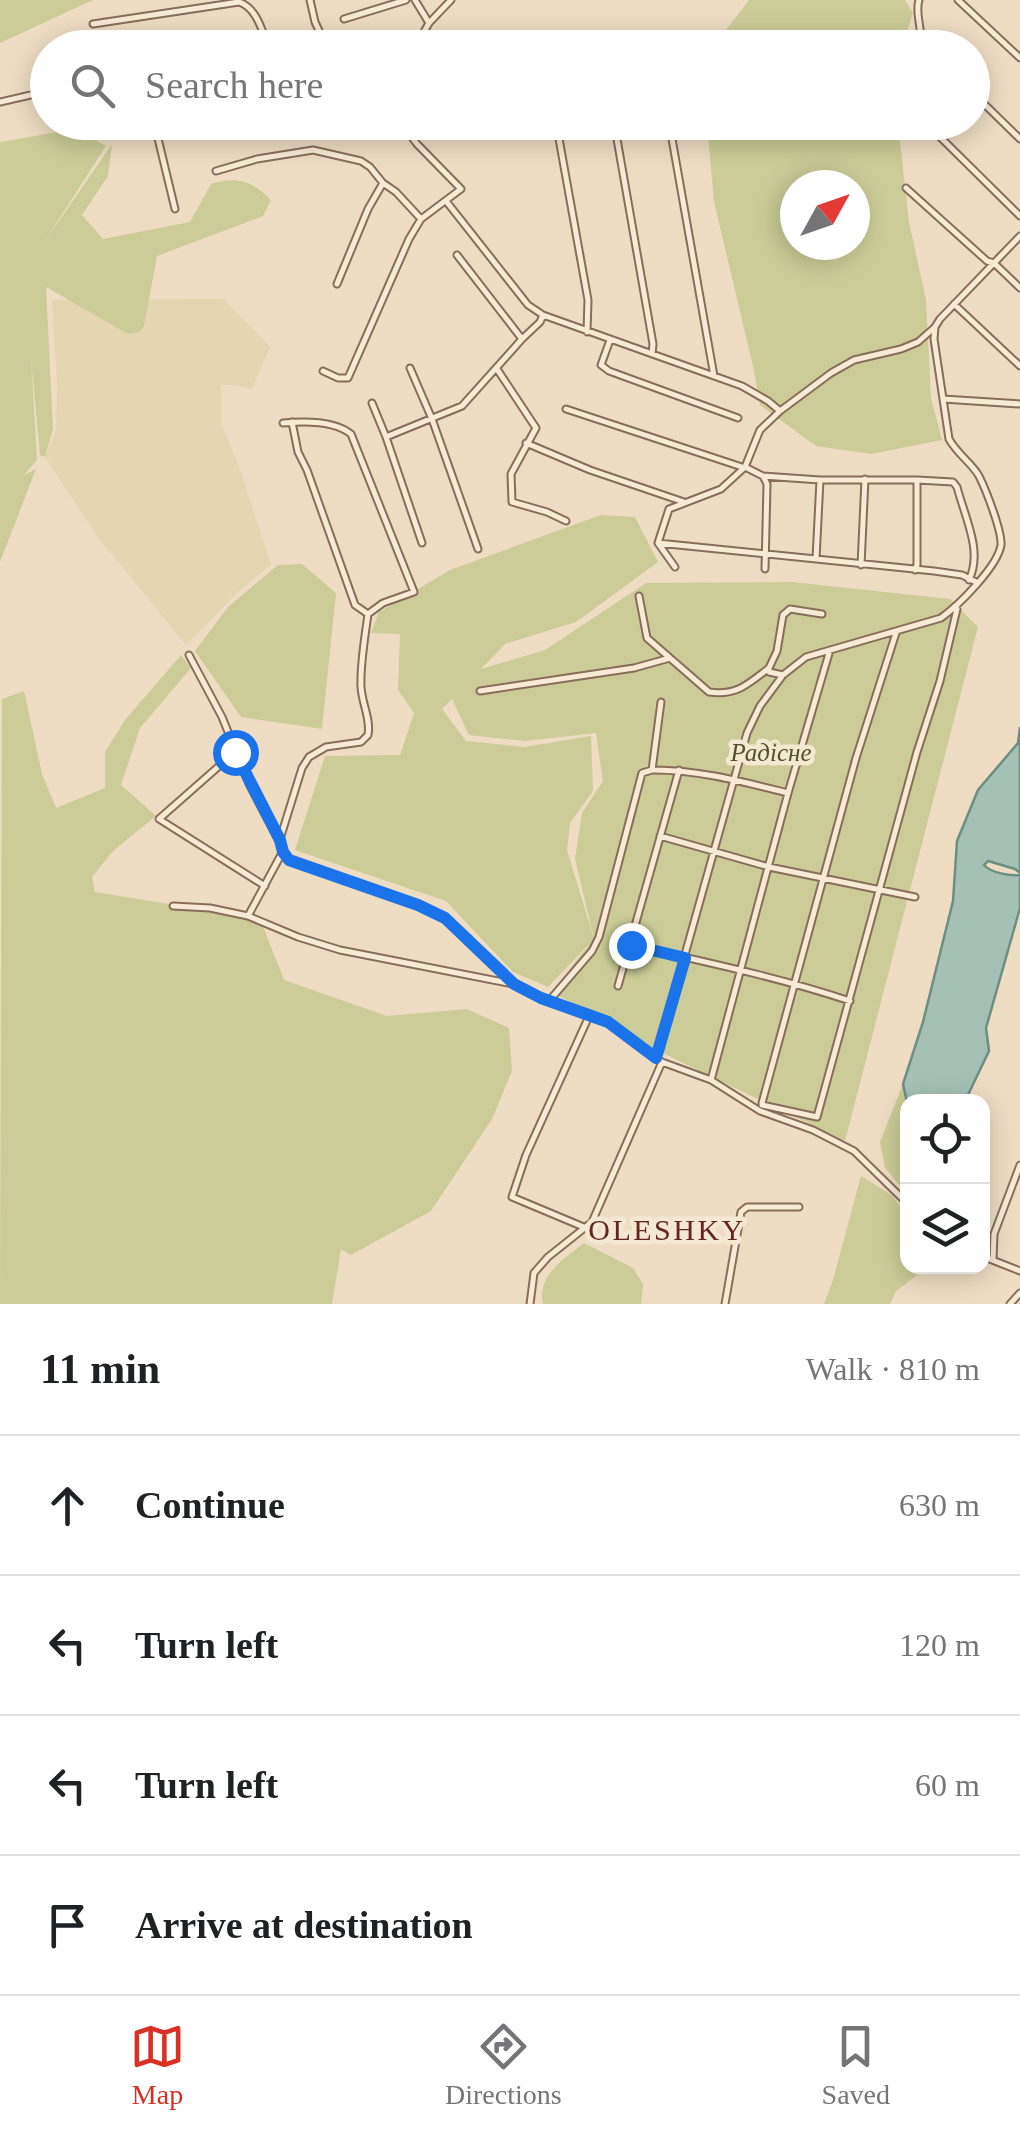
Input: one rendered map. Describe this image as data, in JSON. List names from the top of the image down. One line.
{"districts":["OLESHKY"],"parks":["Радісне"],"north":"top right","page":{"search":"Search here","heading":["11 min","Walk · 810 m"],"list":[["Continue","630 m"],["Turn left","120 m"],["Turn left","60 m"],"Arrive at destination"],"nav":["Map","Directions","Saved"]}}
